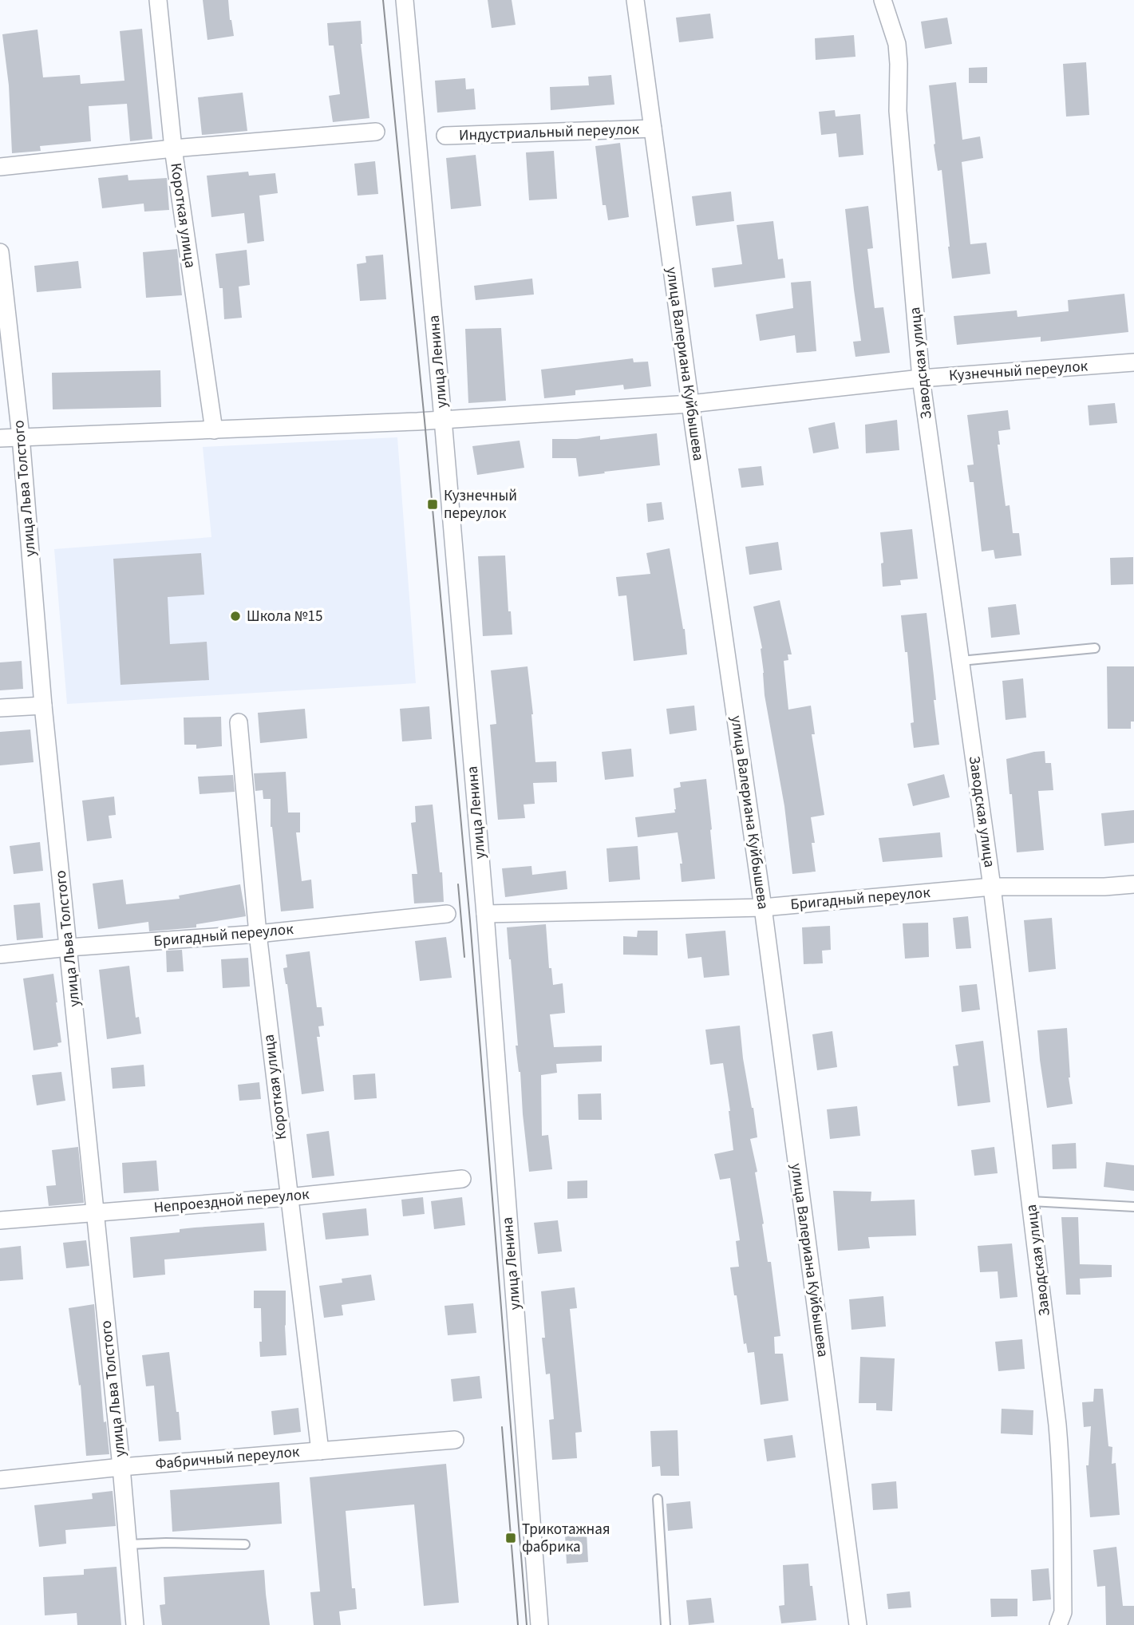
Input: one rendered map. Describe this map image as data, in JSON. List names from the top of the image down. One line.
{"streets":{"street":["Индустриальный переулок","Короткая улица","улица Ленина","Заводская улица","улица Валериана Куйбышева","Кузнечный переулок","улица Льва Толстого","Бригадный переулок","Непроездной переулок","Фабричный переулок"]},"crossings":[["Индустриальный переулок","улица Валериана Куйбышева"],["Короткая улица","Кузнечный переулок"],["Короткая улица","Бригадный переулок"],["Короткая улица","Непроездной переулок"],["Короткая улица","Фабричный переулок"],["улица Ленина","Кузнечный переулок"],["улица Ленина","Бригадный переулок"],["Заводская улица","Кузнечный переулок"],["Заводская улица","Бригадный переулок"],["улица Валериана Куйбышева","Кузнечный переулок"],["улица Валериана Куйбышева","Бригадный переулок"],["Кузнечный переулок","улица Льва Толстого"],["улица Льва Толстого","Бригадный переулок"],["улица Льва Толстого","Непроездной переулок"],["улица Льва Толстого","Фабричный переулок"]],"places":{"transit":["Кузнечный переулок","Трикотажная фабрика"],"other":["Школа №15"]}}
